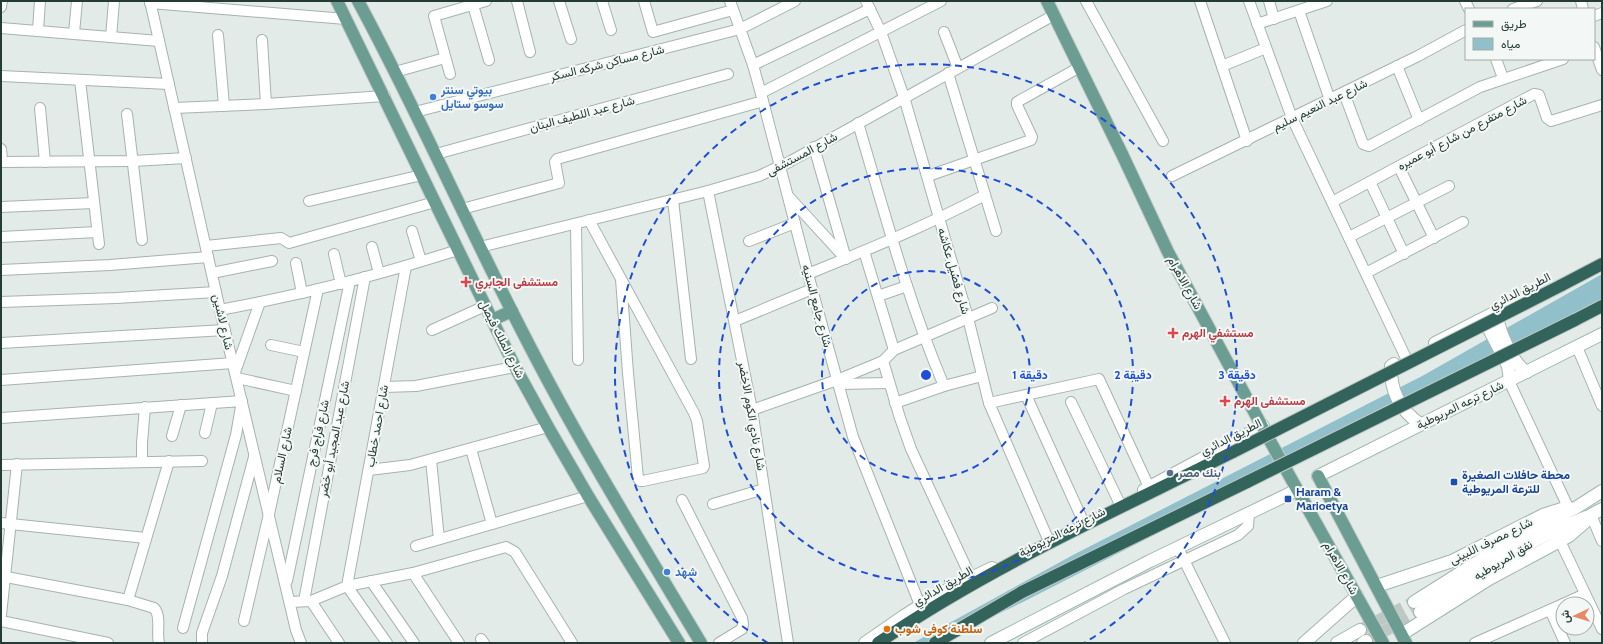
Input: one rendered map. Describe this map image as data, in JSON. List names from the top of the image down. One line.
{"streets":{"highway":["الطريق الدائري"],"main road":["شارع الاهرام","شارع الملك فيصل","شارع ترعه المريوطية","شارع مصرف اللبينى","نفق المريوطيه"],"street":["شارع مساكن شركه السكر","شارع عبد النعيم سليم","شارع عبد اللطيف البنان","شارع متفرع من شارع أبو عميره","شارع المستشفى","شارع فصيل عكاشه","شارع جامع السنيه","شارع لاشين","شارع نادي الكوم الاخضر","شارع احمد خطاب","شارع فراج فرج","شارع عبد المجيد أبو خضر","شارع السلام"]},"crossings":[["شارع مساكن شركه السكر","شارع جامع السنيه"],["شارع مساكن شركه السكر","شارع الملك فيصل"],["شارع عبد اللطيف البنان","شارع الملك فيصل"],["شارع المستشفى","شارع فصيل عكاشه"],["شارع المستشفى","شارع الاهرام"],["شارع المستشفى","شارع جامع السنيه"],["شارع المستشفى","شارع الملك فيصل"],["شارع المستشفى","شارع نادي الكوم الاخضر"],["شارع فصيل عكاشه","شارع ترعه المريوطية"],["شارع الاهرام","شارع ترعه المريوطية"],["شارع الاهرام","شارع مصرف اللبينى"],["شارع جامع السنيه","شارع ترعه المريوطية"],["شارع لاشين","شارع فراج فرج"],["شارع لاشين","شارع السلام"],["شارع مصرف اللبينى","نفق المريوطيه"]],"places":{"other":["بيوتي سنتر سوسو ستايل","بنك مصر","شهد","سلطنة كوفى شوب"],"health":["مستشفى الجابري","مستشفي الهرم","مستشفى الهرم"],"transit":["محطة حافلات الصغيرة للترعة المريوطية","Haram & Marioetya"]},"legend":["طريق","مياه"],"north":"left","rings":["1 دقيقة","2 دقيقة","3 دقيقة"]}
